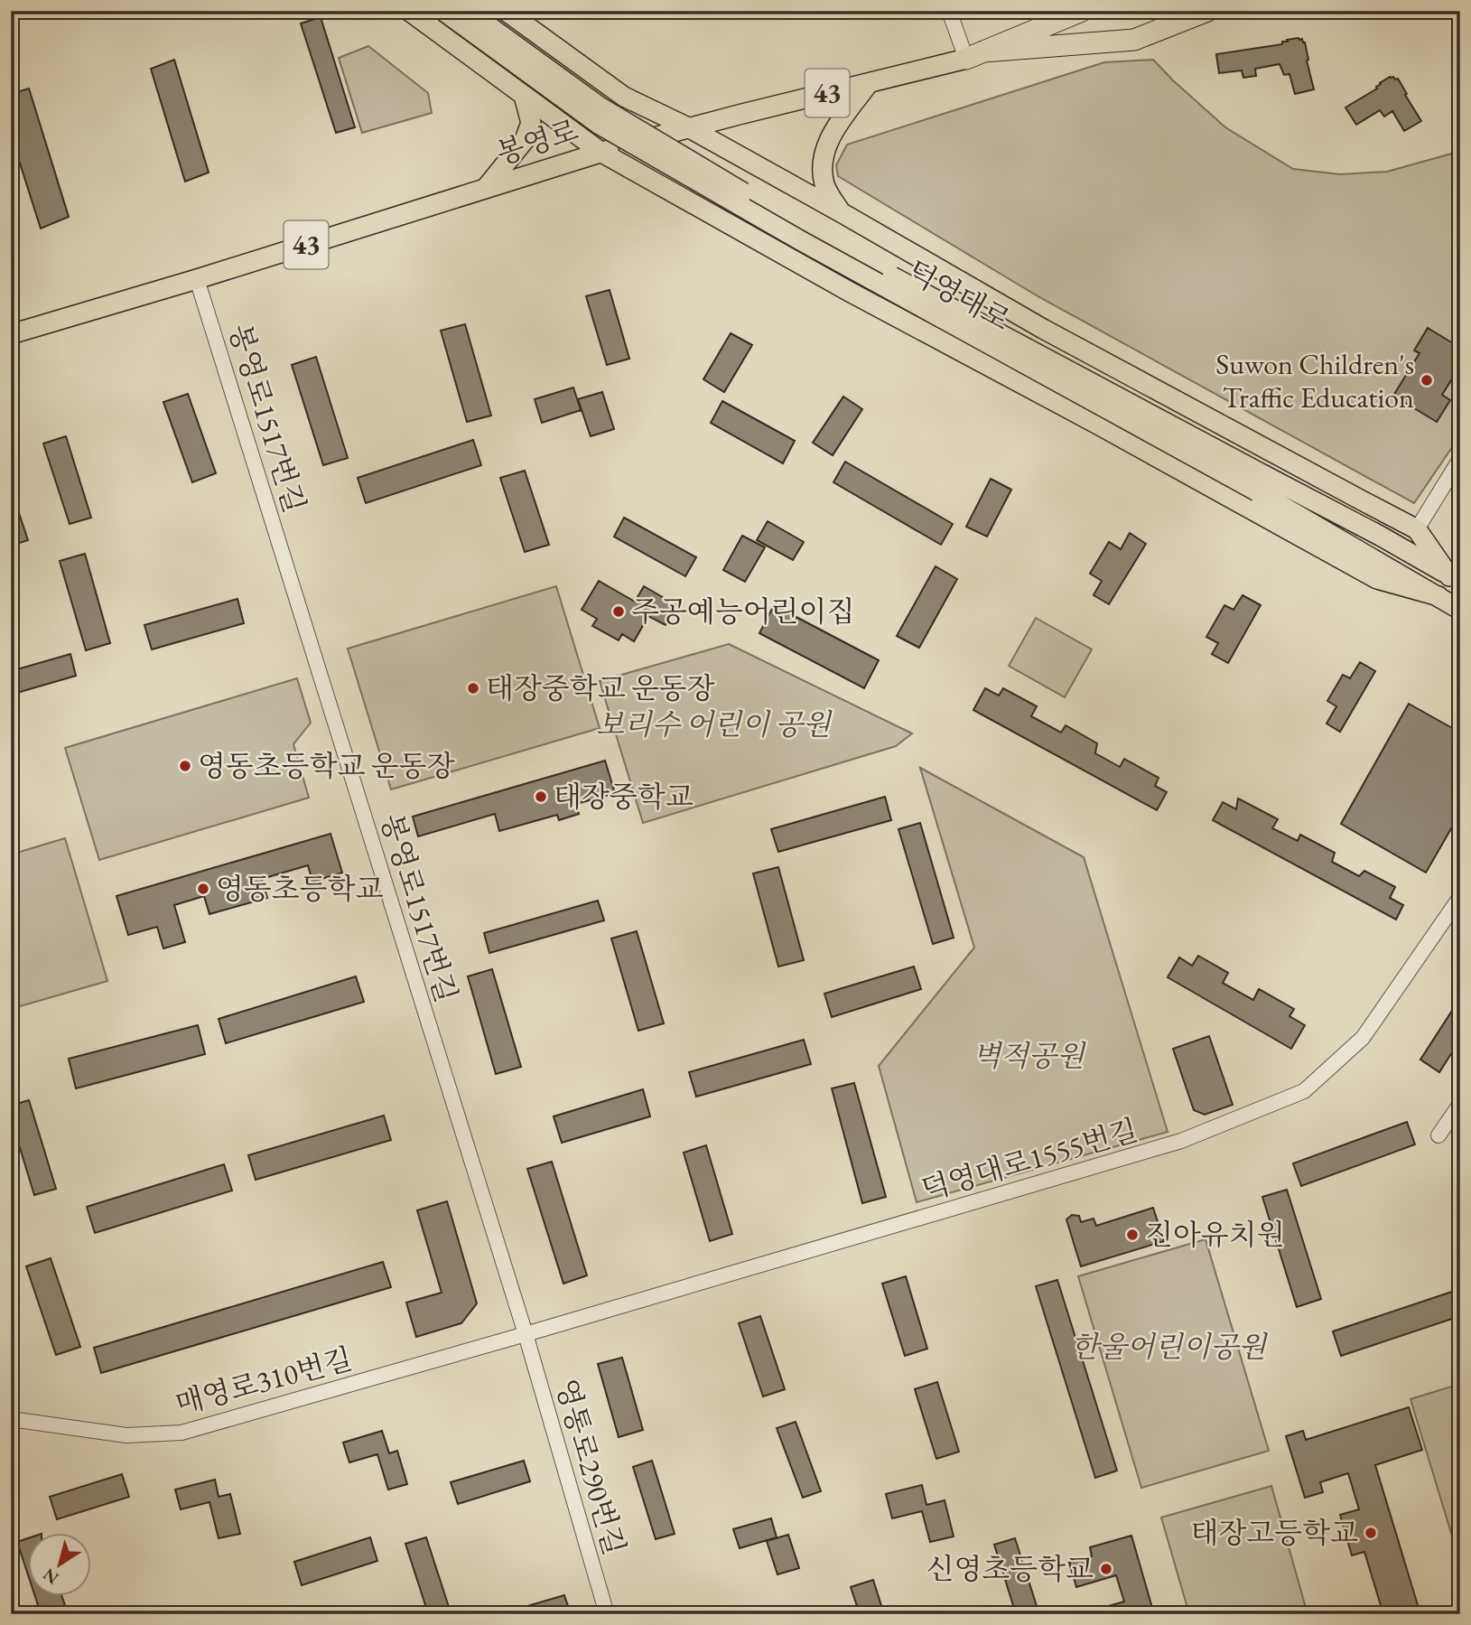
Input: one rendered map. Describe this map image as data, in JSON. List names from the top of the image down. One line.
{"streets":{"highway":["43","봉영로"],"main road":["덕영대로"],"street":["봉영로1517번길","덕영대로1555번길","매영로310번길","영통로290번길"]},"crossings":[["봉영로","봉영로1517번길"],["봉영로1517번길","덕영대로1555번길"],["봉영로1517번길","매영로310번길"],["봉영로1517번길","영통로290번길"],["덕영대로1555번길","매영로310번길"],["덕영대로1555번길","영통로290번길"],["매영로310번길","영통로290번길"]],"parks":["보리수 어린이 공원","벽적공원","한울어린이공원"],"places":["Suwon Children's Traffic Education","주공예능어린이집","태장중학교 운동장","영동초등학교 운동장","태장중학교","영동초등학교","진아유치원","태장고등학교","신영초등학교"],"north":"bottom left"}
